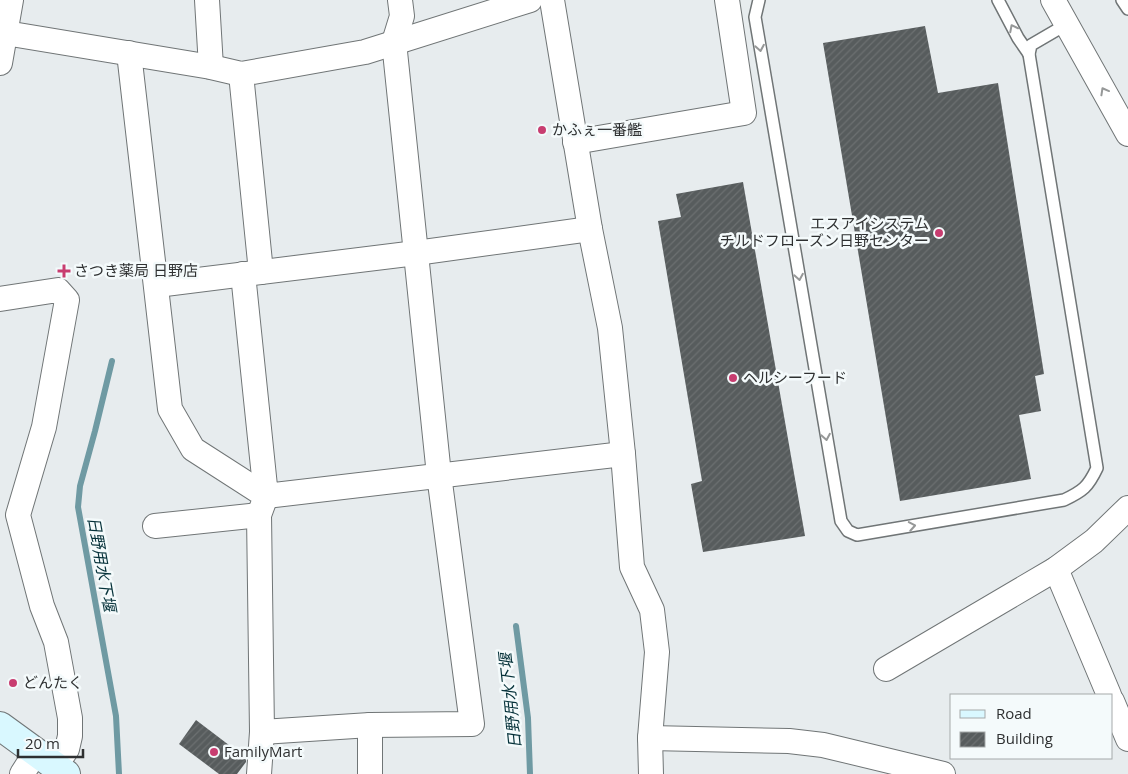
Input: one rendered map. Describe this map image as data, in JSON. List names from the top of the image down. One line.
{"water":["日野用水下堰"],"places":{"other":["かふぇ一番艦","エスアイシステム チルドフローズン日野センター","ヘルシーフード","どんたく","FamilyMart"],"health":["さつき薬局 日野店"]},"legend":["Road","Building"],"scale_bar":"20 m"}
